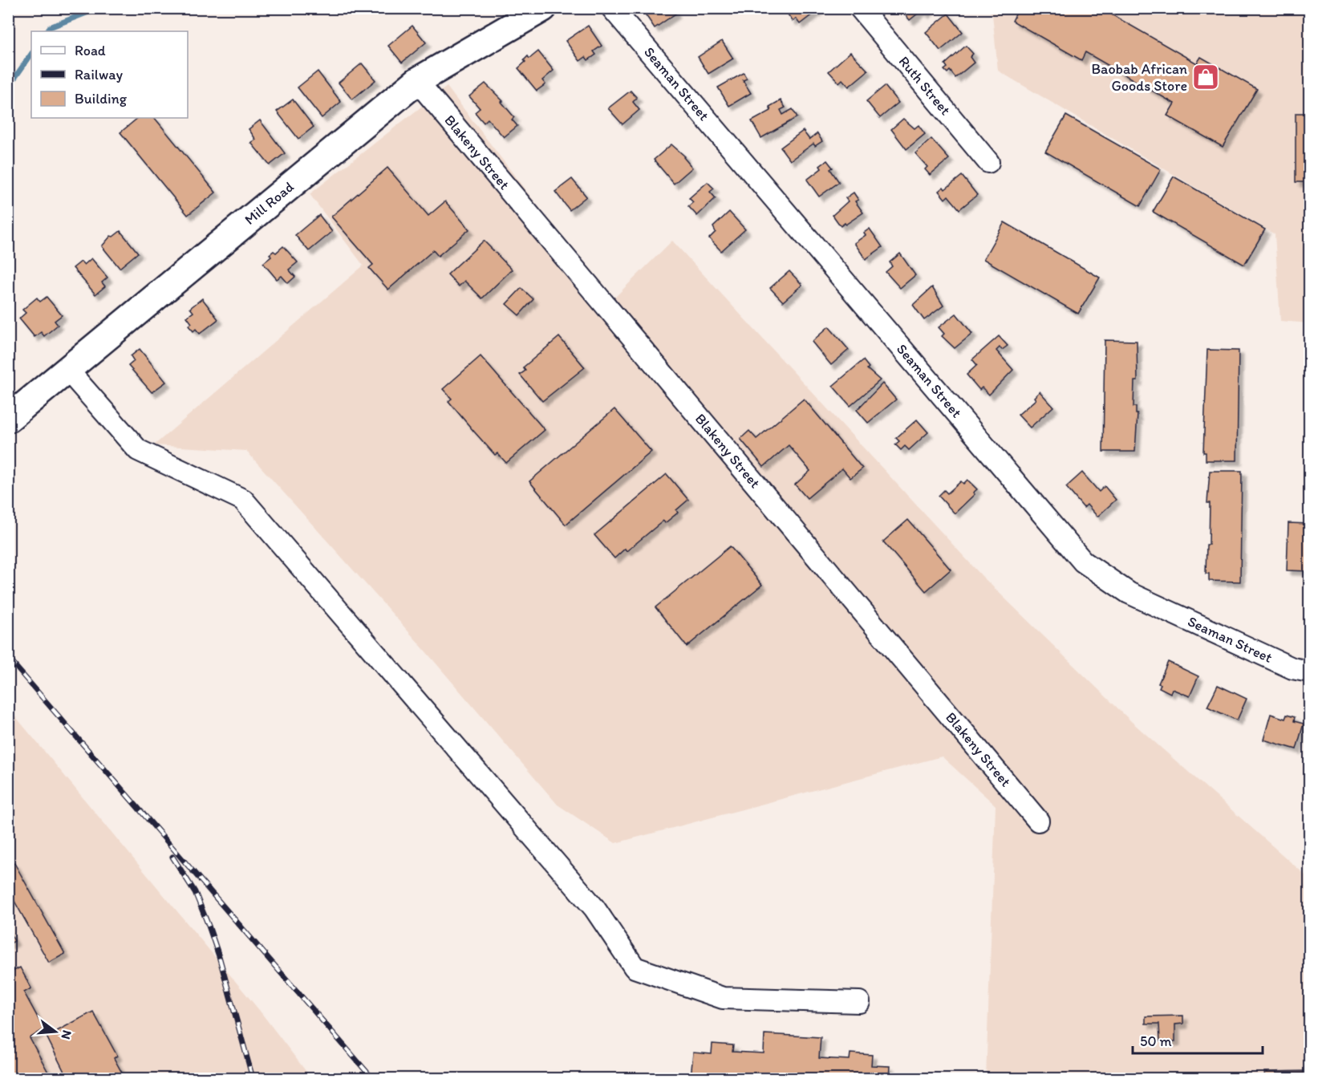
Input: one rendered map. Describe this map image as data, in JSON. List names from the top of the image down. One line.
{"streets":{"street":["Seaman Street","Ruth Street","Blakeny Street","Mill Road"]},"crossings":[["Blakeny Street","Mill Road"]],"places":{"shop":["Baobab African Goods Store"]},"legend":["Road","Railway","Building"],"scale_bar":"50 m","north":"right"}
